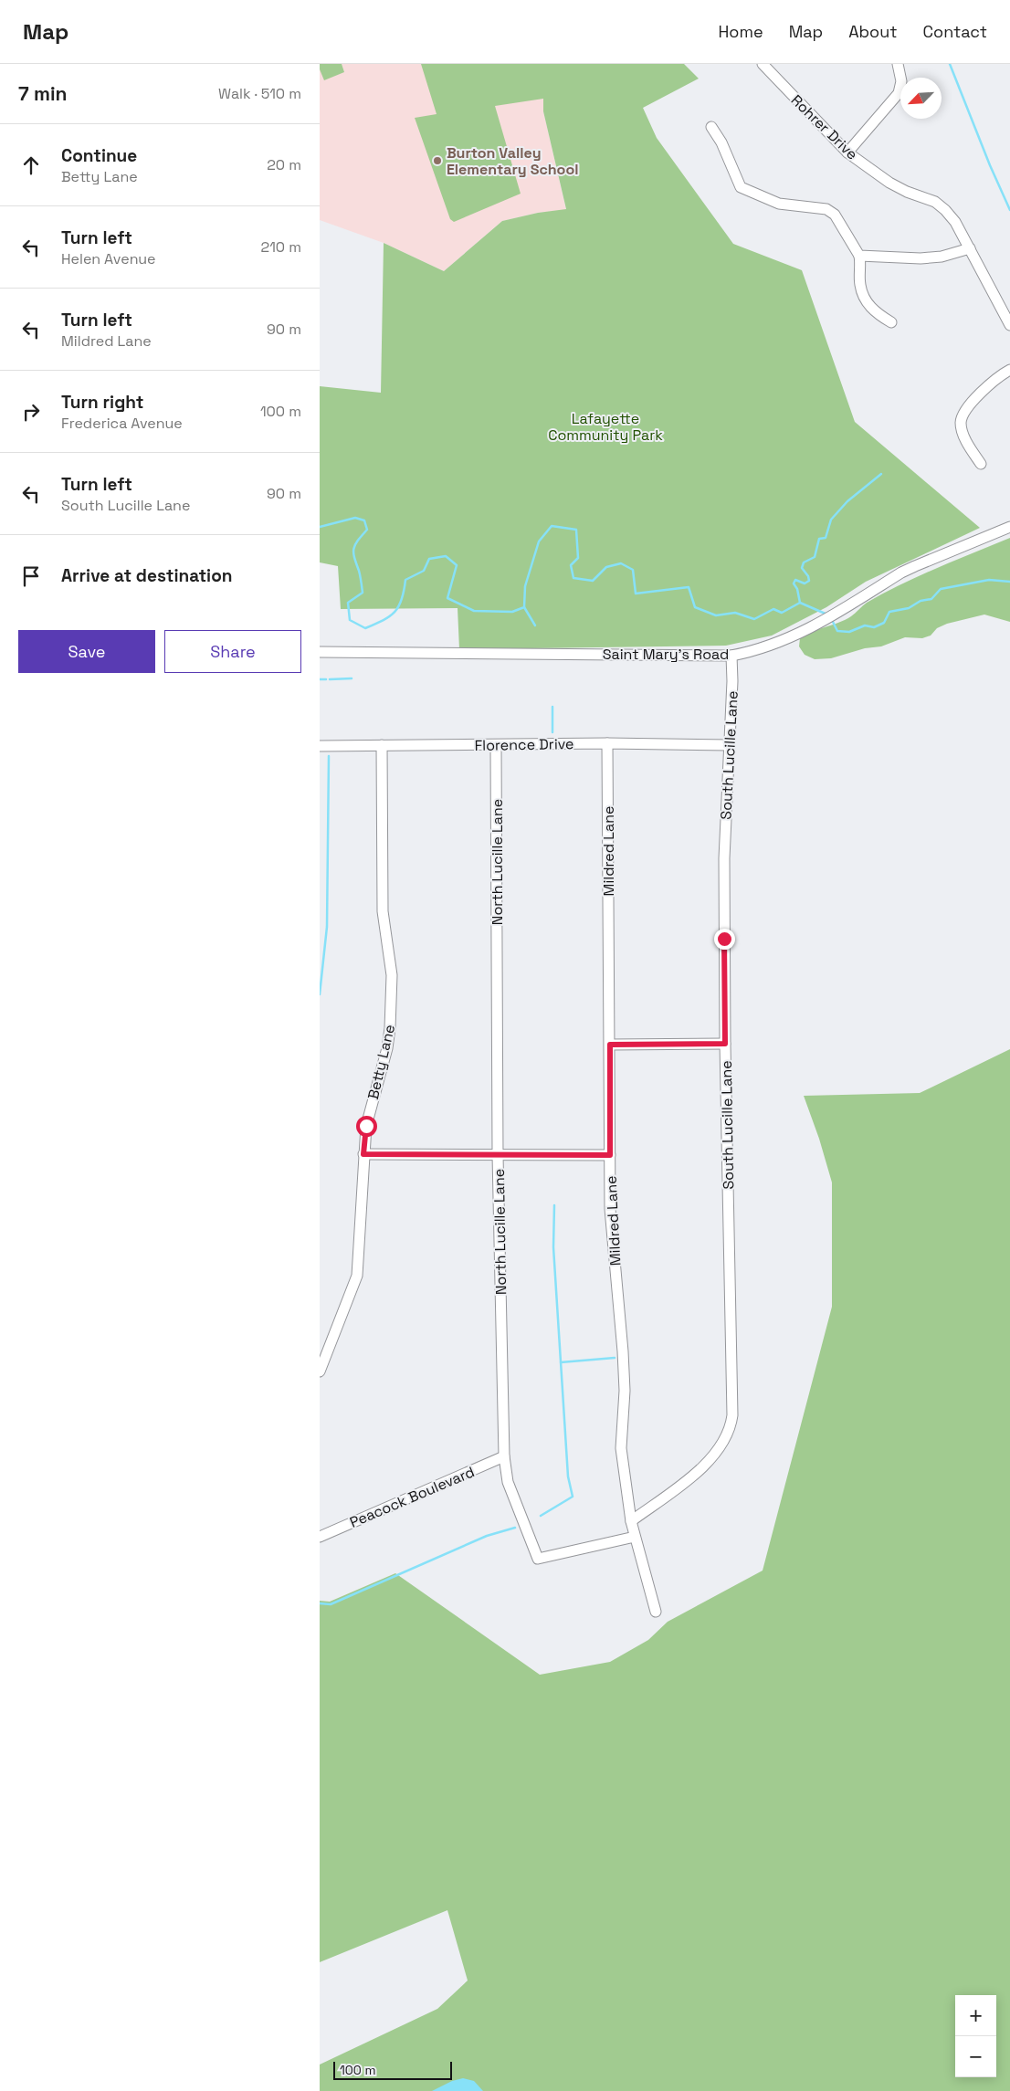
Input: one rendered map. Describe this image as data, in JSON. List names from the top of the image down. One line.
{"streets":{"street":["Rohrer Drive","Saint Mary's Road","Florence Drive","South Lucille Lane","Mildred Lane","North Lucille Lane","Betty Lane","Peacock Boulevard"]},"crossings":[["Saint Mary's Road","South Lucille Lane"],["Florence Drive","South Lucille Lane"],["Florence Drive","Mildred Lane"],["Florence Drive","North Lucille Lane"],["Florence Drive","Betty Lane"],["South Lucille Lane","Mildred Lane"],["Mildred Lane","North Lucille Lane"],["North Lucille Lane","Peacock Boulevard"]],"parks":["Lafayette Community Park"],"places":["Burton Valley Elementary School"],"scale_bar":"100 m","north":"bottom left","page":{"header":"Map","nav":["Home","Map","About","Contact"],"heading":["7 min","Walk · 510 m"],"list":[["Continue","Betty Lane","20 m"],["Turn left","Helen Avenue","210 m"],["Turn left","Mildred Lane","90 m"],["Turn right","Frederica Avenue","100 m"],["Turn left","South Lucille Lane","90 m"],"Arrive at destination"],"buttons":["Save","Share"],"map_buttons":["+","−"],"scale":"100 m"}}
